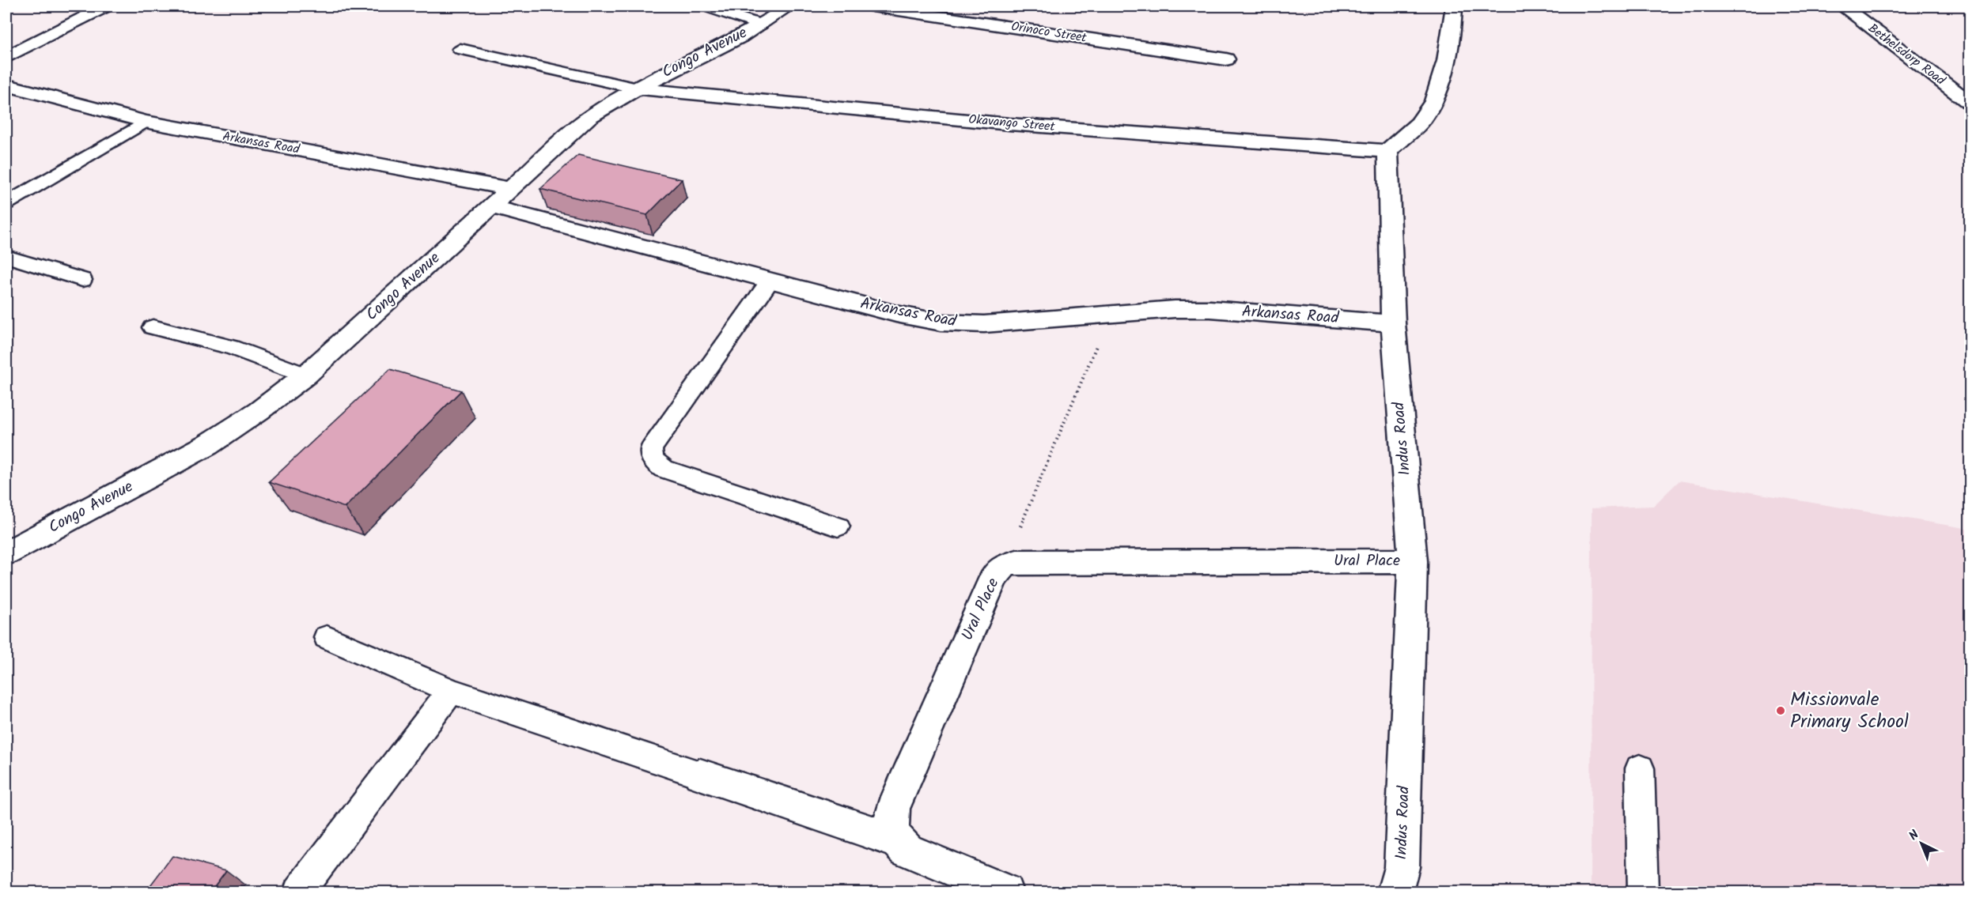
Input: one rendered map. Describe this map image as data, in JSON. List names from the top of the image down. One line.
{"streets":{"street":["Orinoco Street","Congo Avenue","Bethelsdorp Road","Okavango Street","Arkansas Road","Indus Road","Ural Place"]},"crossings":[["Congo Avenue","Okavango Street"],["Congo Avenue","Arkansas Road"],["Okavango Street","Indus Road"],["Arkansas Road","Indus Road"],["Indus Road","Ural Place"]],"places":["Missionvale Primary School"],"north":"top left"}
